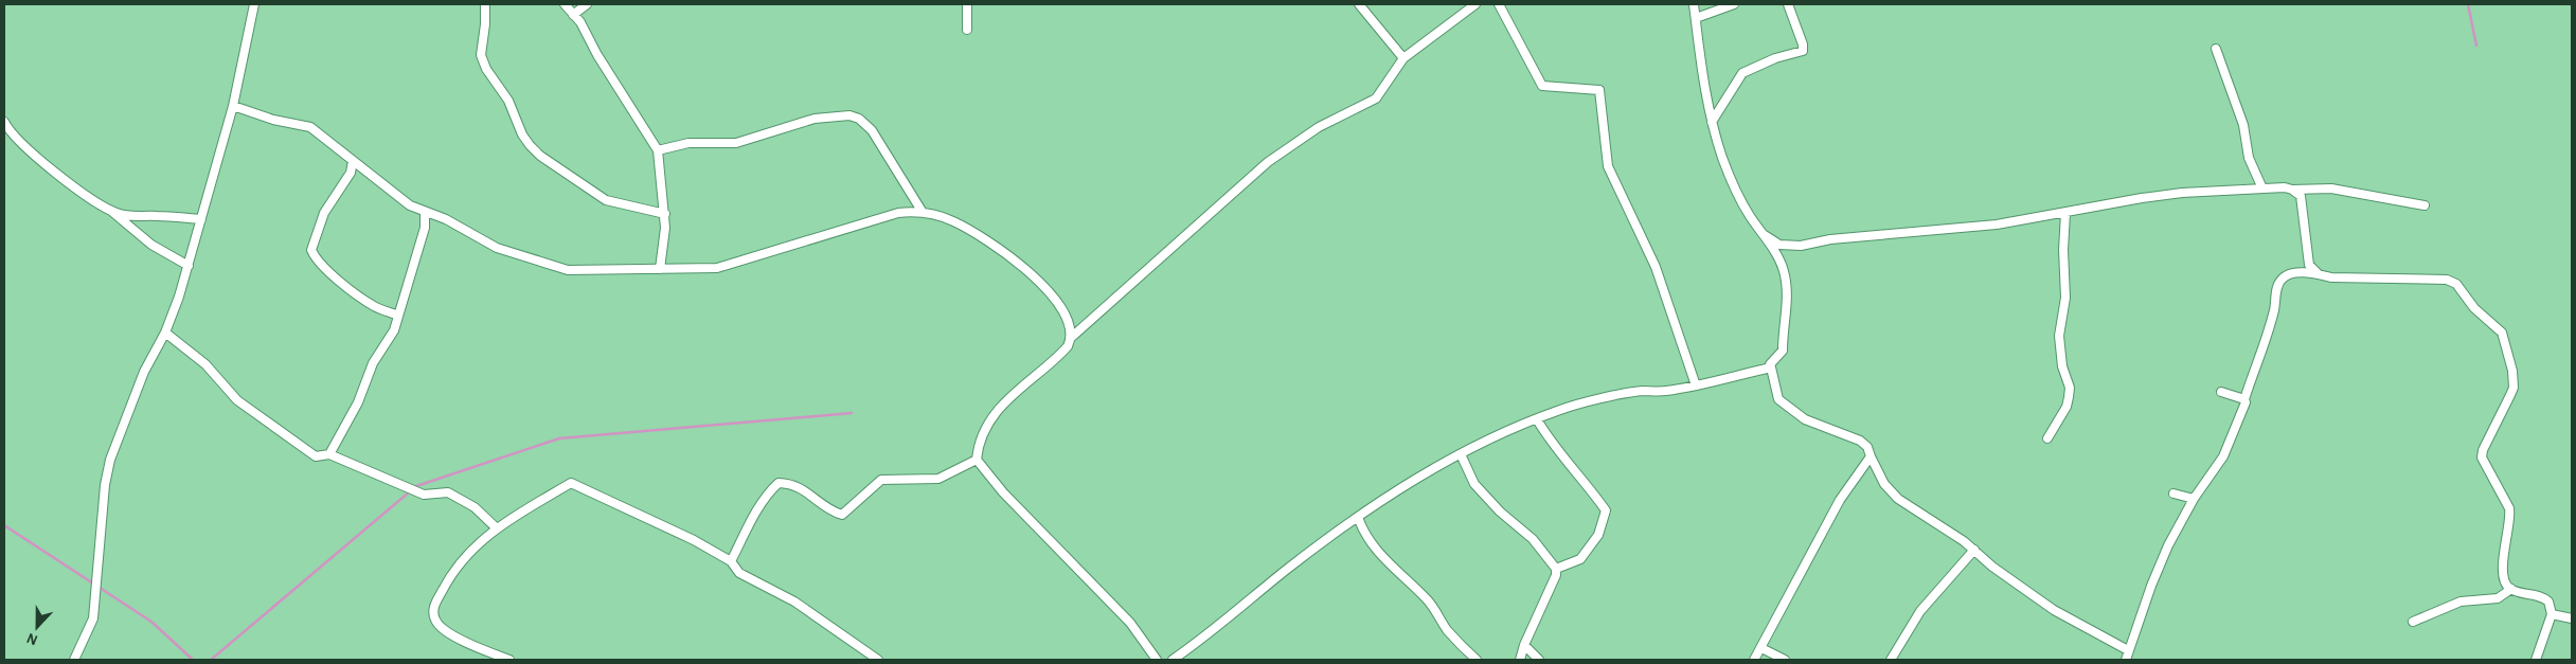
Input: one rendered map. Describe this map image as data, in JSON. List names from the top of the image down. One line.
{"north":"bottom"}
